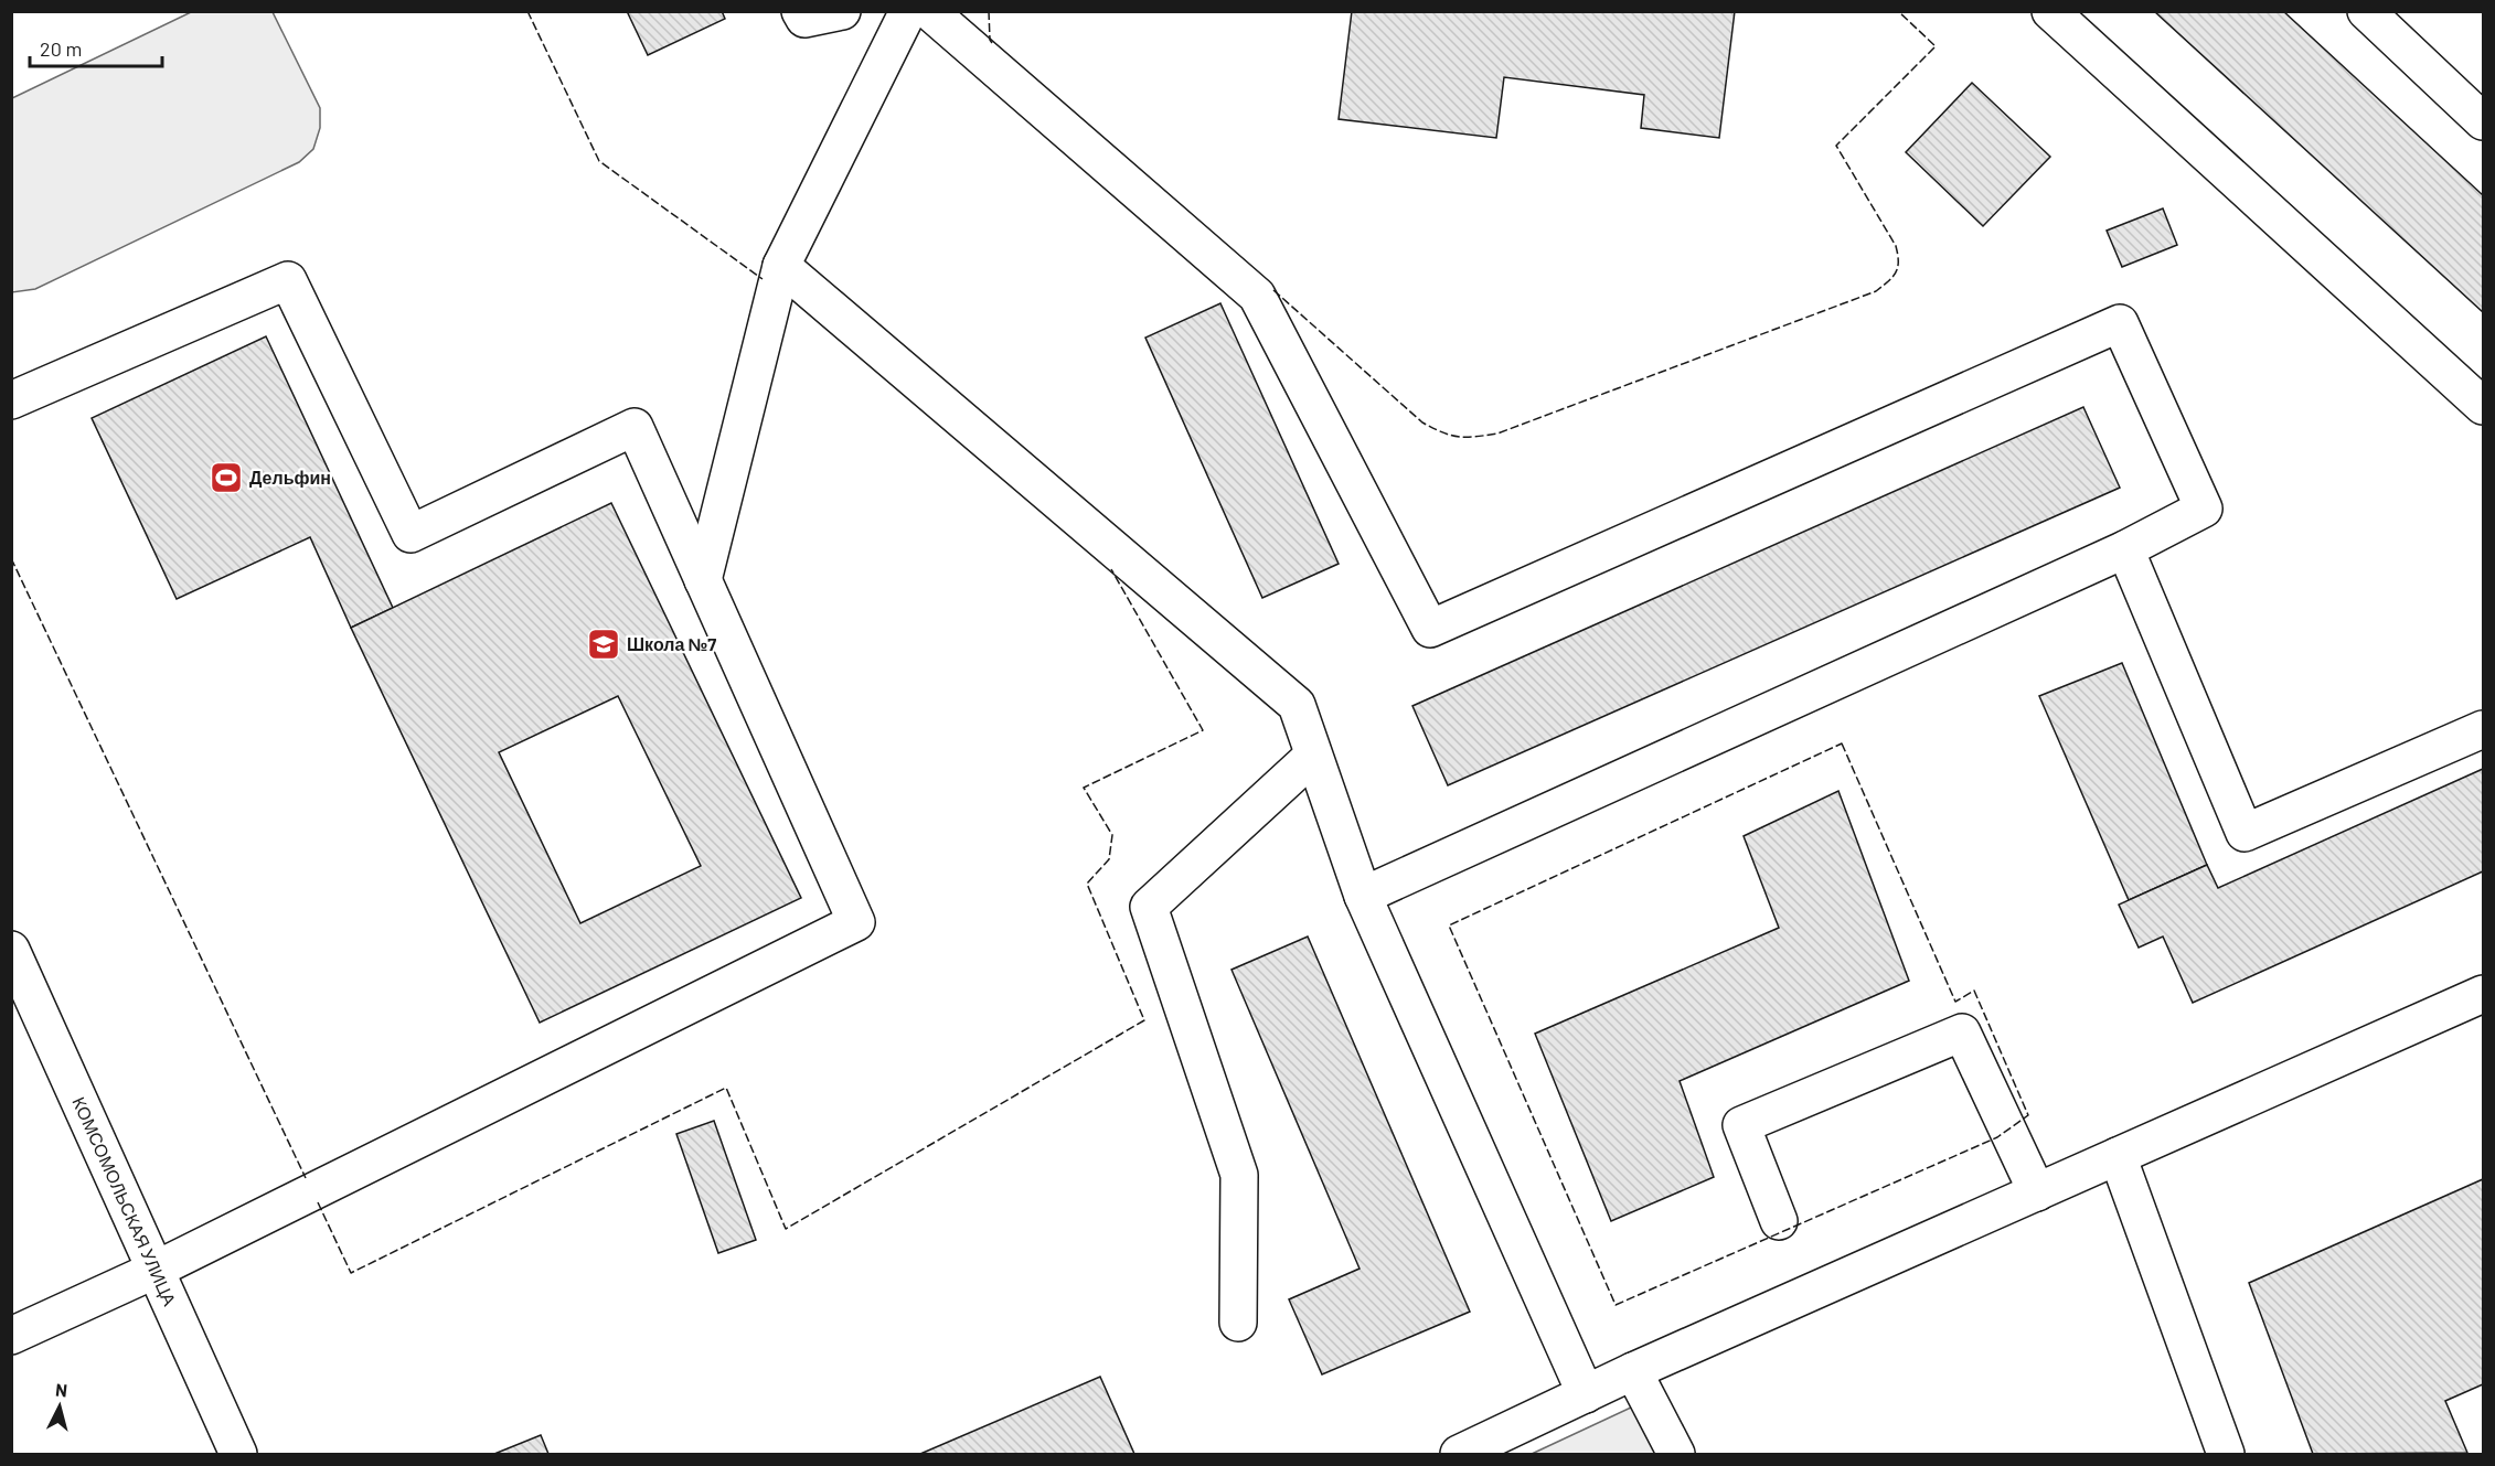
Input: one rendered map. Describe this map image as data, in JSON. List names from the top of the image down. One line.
{"streets":{"main road":["КОМСОМОЛЬСКАЯ УЛИЦА"]},"places":{"sports":["Дельфин"],"school or university":["Школа №7"]},"scale_bar":"20 m","north":"top"}
